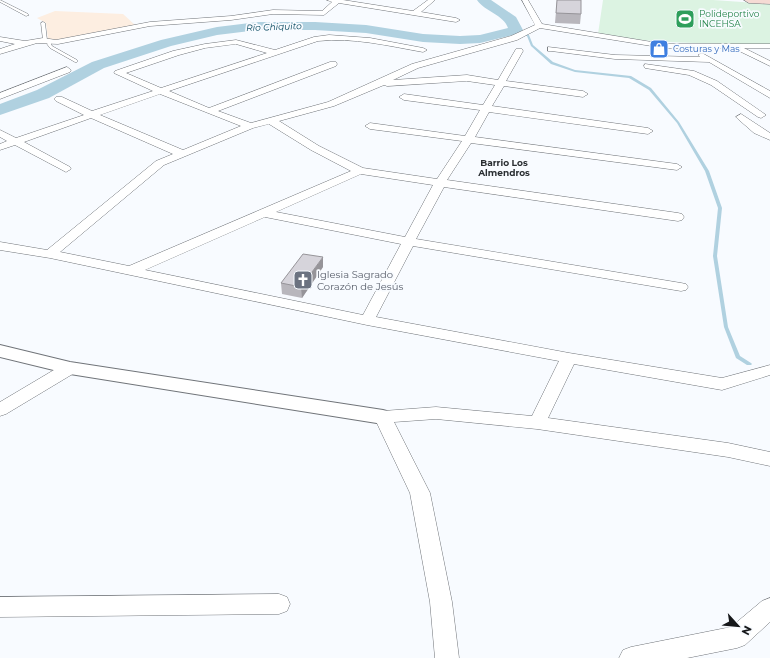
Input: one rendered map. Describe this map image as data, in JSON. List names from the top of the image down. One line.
{"districts":["Barrio Los Almendros"],"water":["Río Chiquito"],"places":{"sports":["Polideportivo INCEHSA"],"shop":["Costuras y Mas"],"church":["Iglesia Sagrado Corazón de Jesús"]},"north":"bottom right"}
